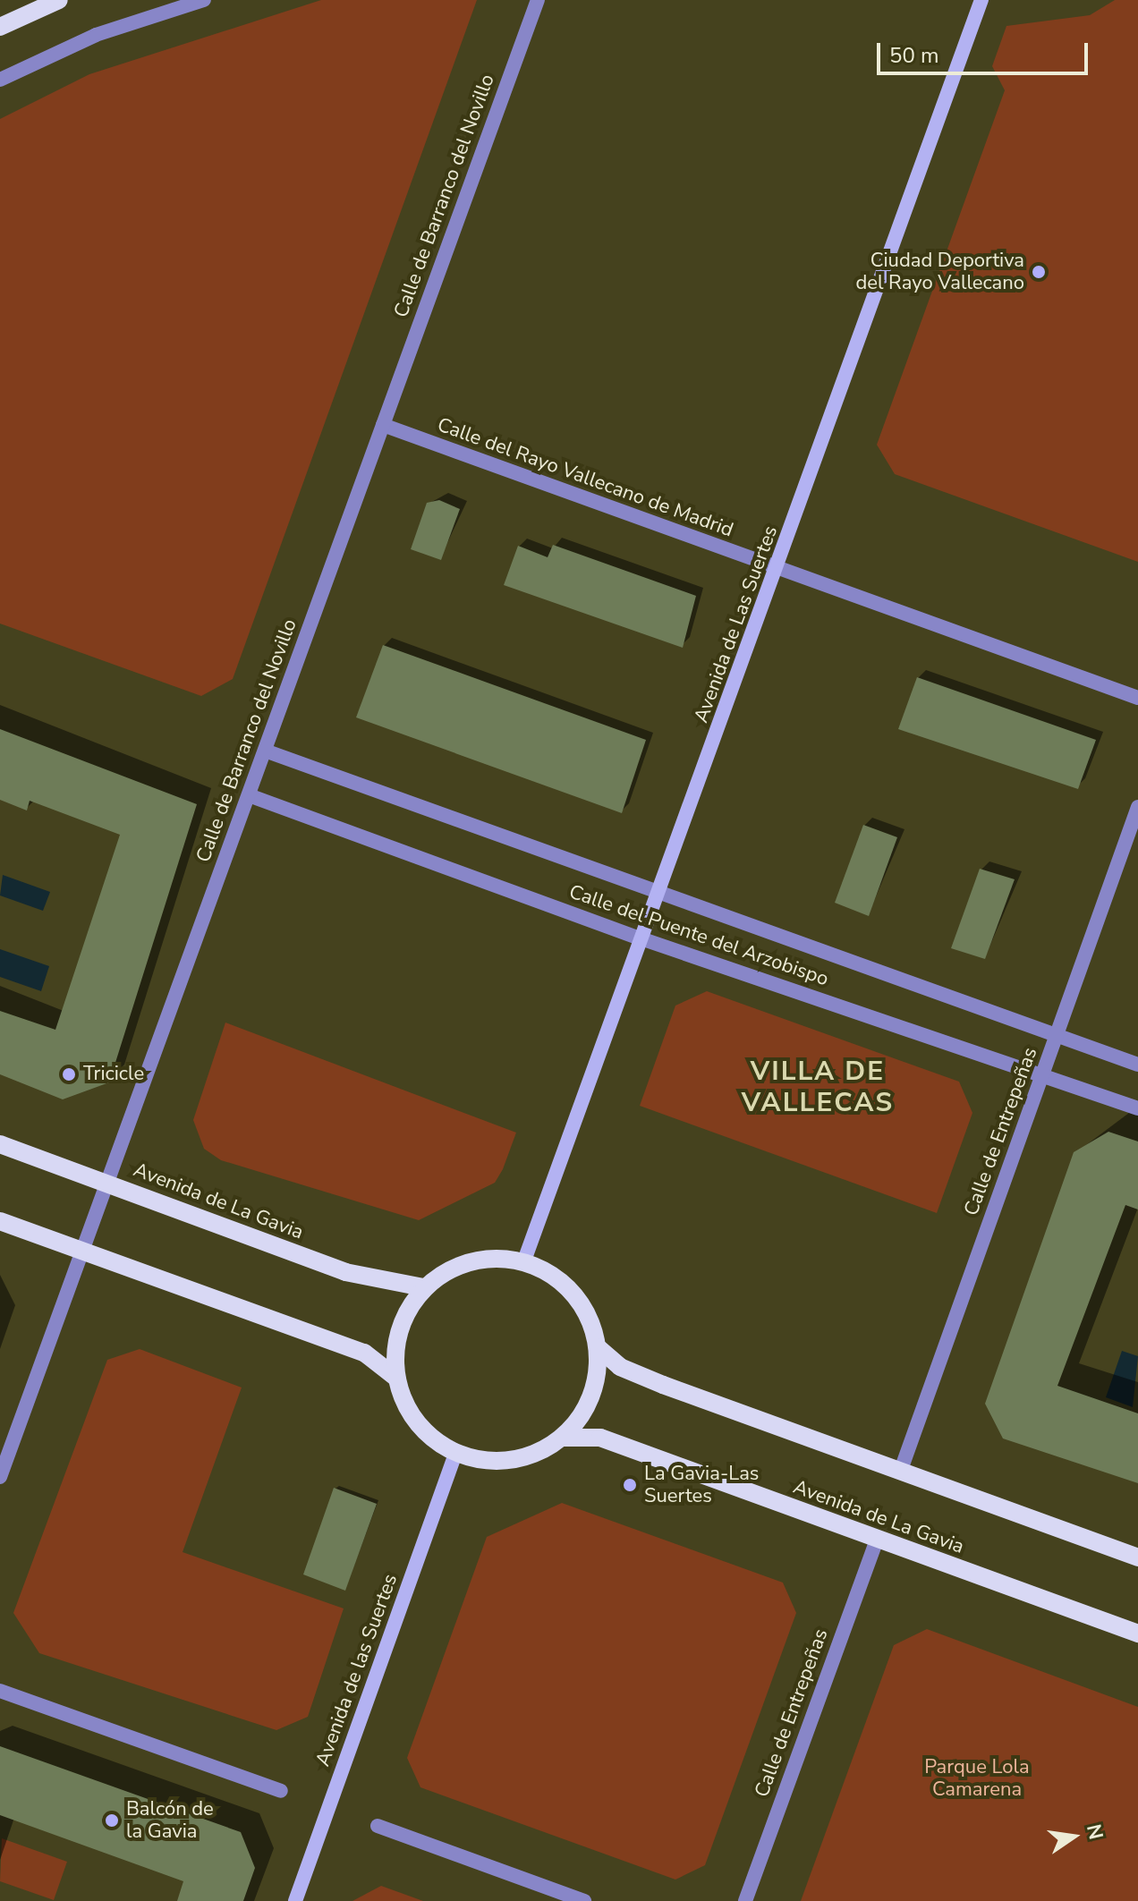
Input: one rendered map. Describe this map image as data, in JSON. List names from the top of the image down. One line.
{"streets":{"main road":["Avenida de Las Suertes","Avenida de La Gavia","Avenida de las Suertes"],"street":["Calle de Barranco del Novillo","Calle del Rayo Vallecano de Madrid","Calle del Puente del Arzobispo","Calle de Entrepeñas"]},"crossings":[["Calle de Barranco del Novillo","Calle del Rayo Vallecano de Madrid"],["Calle de Barranco del Novillo","Calle del Puente del Arzobispo"],["Calle de Barranco del Novillo","Avenida de La Gavia"],["Calle del Rayo Vallecano de Madrid","Avenida de Las Suertes"],["Avenida de Las Suertes","Calle del Puente del Arzobispo"],["Avenida de Las Suertes","Avenida de La Gavia"],["Avenida de Las Suertes","Avenida de las Suertes"],["Calle del Puente del Arzobispo","Calle de Entrepeñas"],["Calle de Entrepeñas","Avenida de La Gavia"],["Avenida de La Gavia","Avenida de las Suertes"]],"districts":["VILLA DE VALLECAS"],"parks":["Parque Lola Camarena"],"places":["Ciudad Deportiva del Rayo Vallecano","Tricicle","La Gavia-Las Suertes","Balcón de la Gavia"],"scale_bar":"50 m","north":"right"}
